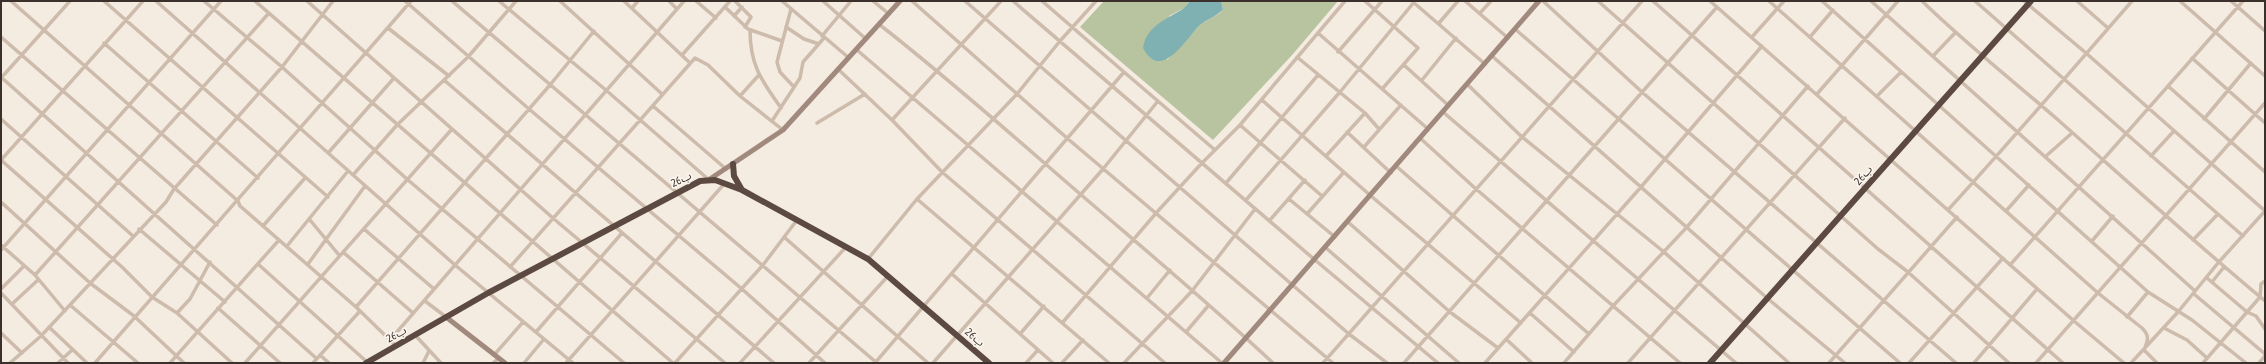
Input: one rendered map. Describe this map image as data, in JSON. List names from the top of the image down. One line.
{"streets":{"highway":["26ب"]}}
